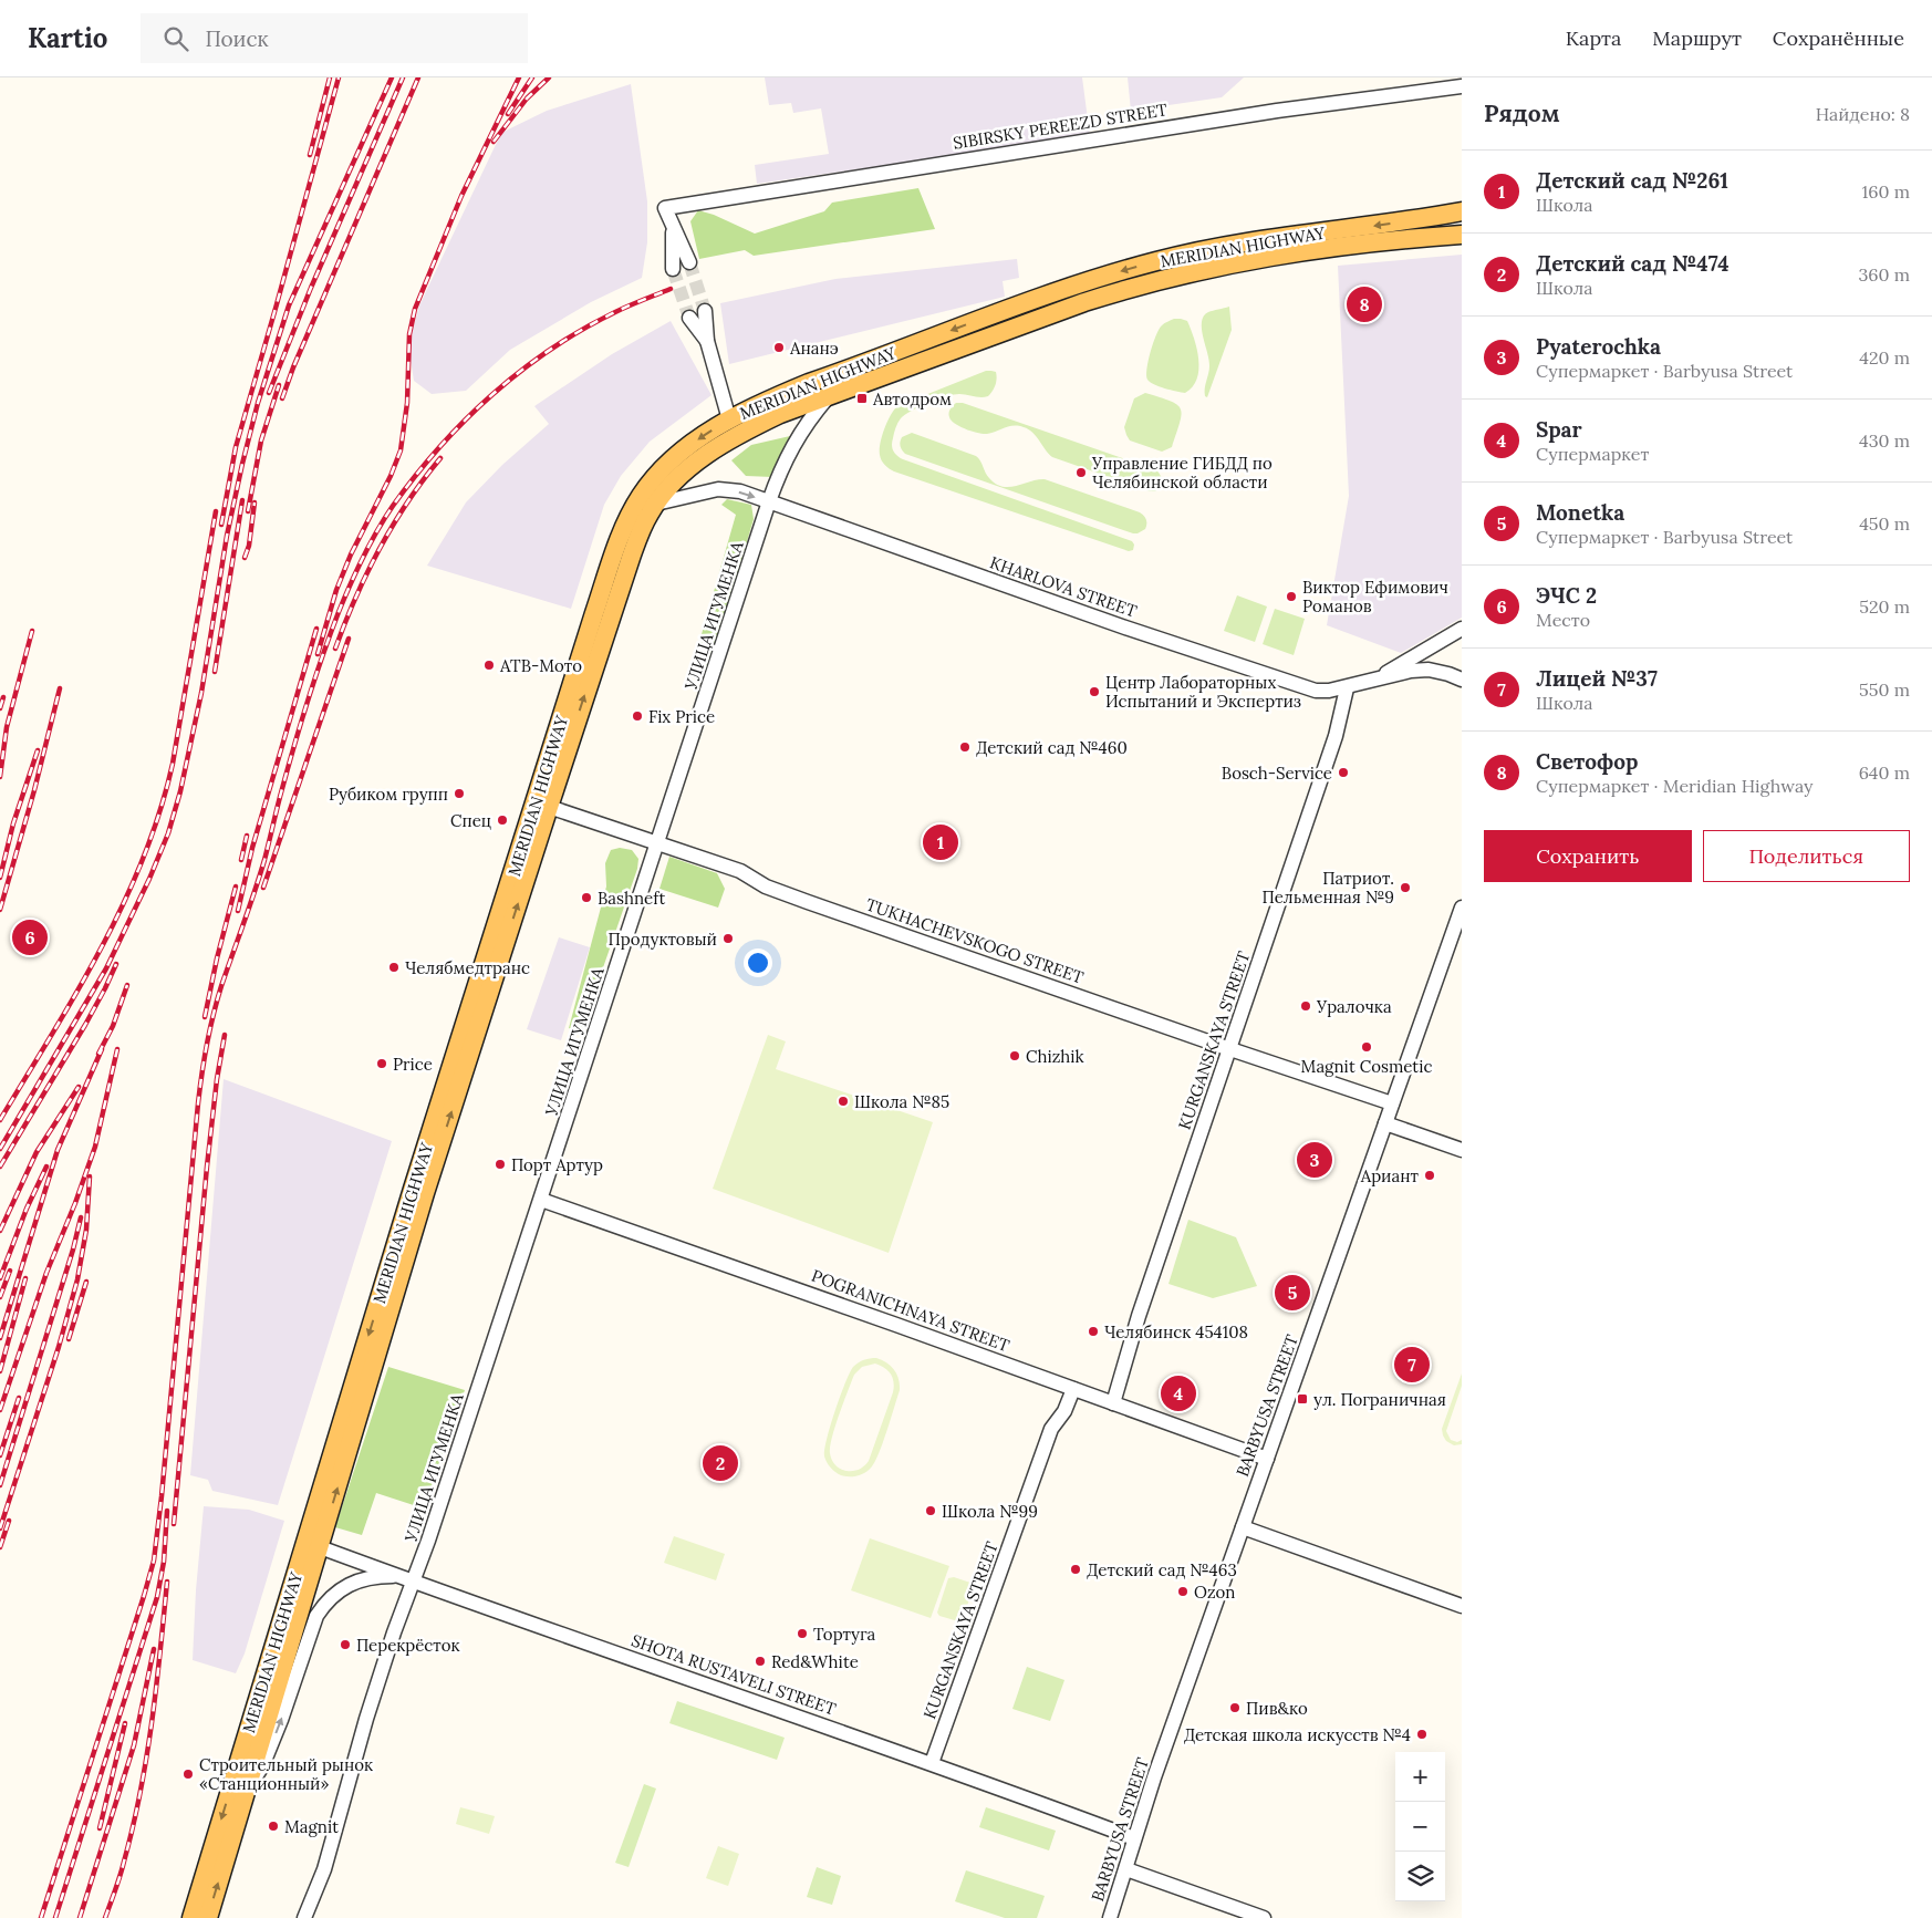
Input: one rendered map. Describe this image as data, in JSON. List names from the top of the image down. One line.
{"streets":{"main road":["MERIDIAN HIGHWAY"],"street":["SIBIRSKY PEREEZD STREET","KHARLOVA STREET","УЛИЦА ИГУМЕНКА","TUKHACHEVSKOGO STREET","KURGANSKAYA STREET","POGRANICHNAYA STREET","BARBYUSA STREET","SHOTA RUSTAVELI STREET"]},"crossings":[["MERIDIAN HIGHWAY","KHARLOVA STREET"],["MERIDIAN HIGHWAY","УЛИЦА ИГУМЕНКА"],["MERIDIAN HIGHWAY","TUKHACHEVSKOGO STREET"],["MERIDIAN HIGHWAY","SHOTA RUSTAVELI STREET"],["KHARLOVA STREET","УЛИЦА ИГУМЕНКА"],["KHARLOVA STREET","KURGANSKAYA STREET"],["УЛИЦА ИГУМЕНКА","TUKHACHEVSKOGO STREET"],["УЛИЦА ИГУМЕНКА","POGRANICHNAYA STREET"],["УЛИЦА ИГУМЕНКА","SHOTA RUSTAVELI STREET"],["TUKHACHEVSKOGO STREET","KURGANSKAYA STREET"],["TUKHACHEVSKOGO STREET","BARBYUSA STREET"],["KURGANSKAYA STREET","POGRANICHNAYA STREET"],["KURGANSKAYA STREET","SHOTA RUSTAVELI STREET"],["POGRANICHNAYA STREET","BARBYUSA STREET"],["BARBYUSA STREET","SHOTA RUSTAVELI STREET"]],"places":{"other":["Ананэ","Управление ГИБДД по Челябинской области","Виктор Ефимович Романов","АТВ-Мото","Центр Лабораторных Испытаний и Экспертиз","Fix Price","Детский сад №460","Bosch-Service","Рубиком групп","Спец","Патриот. Пельменная №9","Bashneft","Продуктовый","Челябмедтранс","Уралочка","Magnit Cosmetic","Chizhik","Price","Школа №85","Порт Артур","Ариант","Челябинск 454108","Школа №99","Детский сад №463","Ozon","Тортуга","Перекрёсток","Red&White","Пив&ко","Детская школа искусств №4","Строительный рынок «Станционный»","Magnit"],"transit":["Автодром","ул. Пограничная"]},"page":{"header":"Kartio","search":"Поиск","nav":["Карта","Маршрут","Сохранённые"],"heading":["Рядом","Найдено: 8"],"list":[{"mark":"1","name":"Детский сад №261","note":"Школа","value":"160 m"},{"mark":"2","name":"Детский сад №474","note":"Школа","value":"360 m"},{"mark":"3","name":"Pyaterochka","note":"Супермаркет · Barbyusa Street","value":"420 m"},{"mark":"4","name":"Spar","note":"Супермаркет","value":"430 m"},{"mark":"5","name":"Monetka","note":"Супермаркет · Barbyusa Street","value":"450 m"},{"mark":"6","name":"ЭЧС 2","note":"Место","value":"520 m"},{"mark":"7","name":"Лицей №37","note":"Школа","value":"550 m"},{"mark":"8","name":"Светофор","note":"Супермаркет · Meridian Highway","value":"640 m"}],"pins":["8","1","6","3","5","7","4","2"],"buttons":["Сохранить","Поделиться"],"map_buttons":["+","−"]}}
